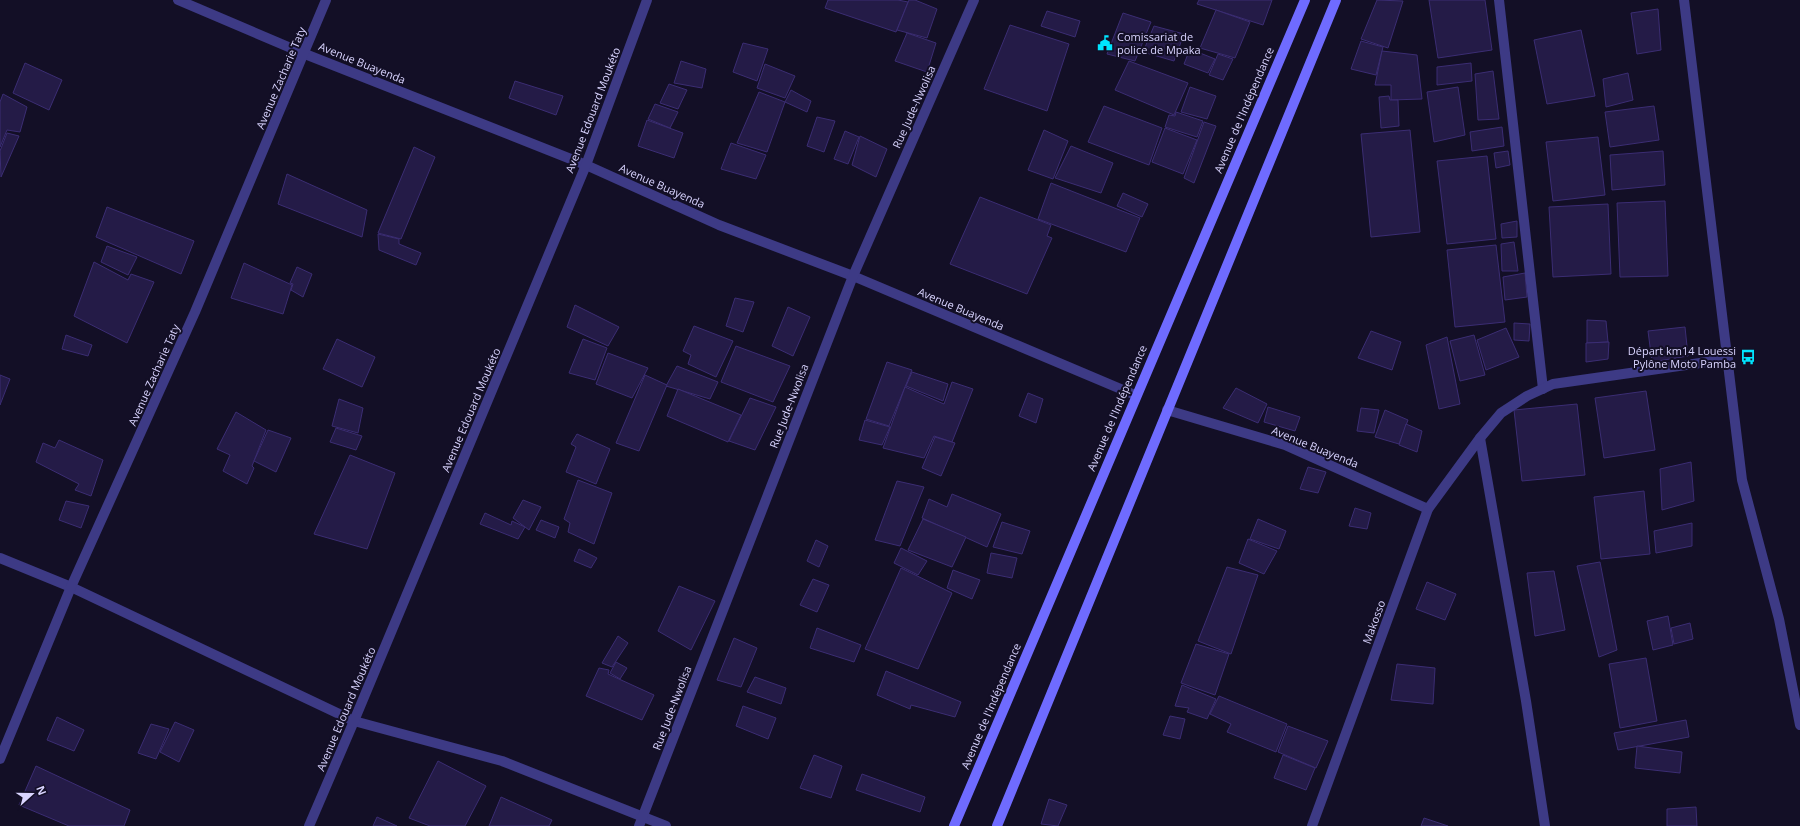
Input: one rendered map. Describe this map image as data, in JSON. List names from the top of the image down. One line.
{"streets":{"street":["Avenue Buayenda","Avenue Zacharie Taty","Rue Jude-Nwolisa","Avenue Edouard Moukéto","Avenue de l'Indépendance","Makosso"]},"crossings":[["Avenue Buayenda","Avenue Zacharie Taty"],["Avenue Buayenda","Rue Jude-Nwolisa"],["Avenue Buayenda","Avenue Edouard Moukéto"],["Avenue Buayenda","Avenue de l'Indépendance"],["Avenue Buayenda","Makosso"]],"places":{"public building":["Comissariat de police de Mpaka"],"bus stop":["Départ km14 Louessi Pylône Moto Pamba"]},"north":"right"}
